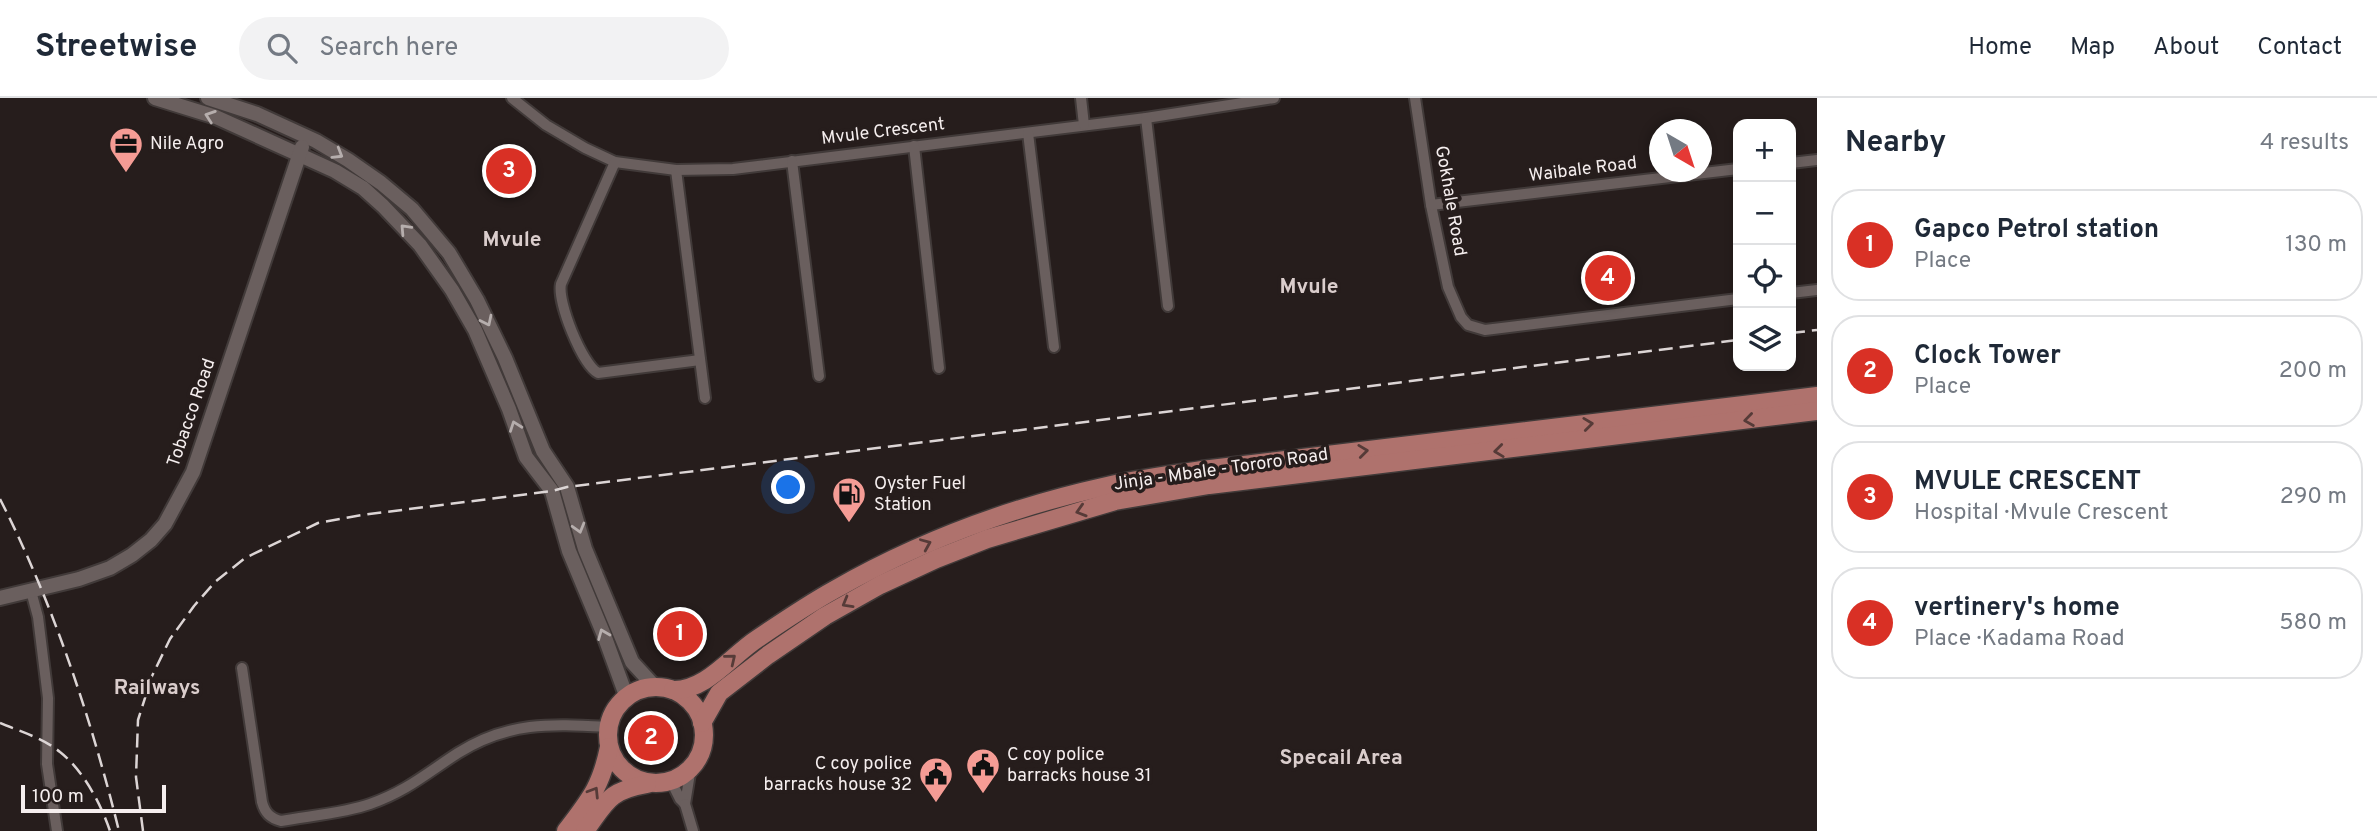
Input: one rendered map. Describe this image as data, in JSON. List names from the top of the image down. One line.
{"streets":{"highway":["Jinja - Mbale - Tororo Road"],"street":["Mvule Crescent","Waibale Road","Gokhale Road","Tobacco Road"]},"crossings":[["Waibale Road","Gokhale Road"]],"districts":["Mvule","Mvule","Railways","Specail Area"],"places":{"office":["Nile Agro"],"fuel station":["Oyster Fuel Station"],"public building":["C coy police barracks house 31","C coy police barracks house 32"]},"scale_bar":"100 m","north":"bottom right","page":{"header":"Streetwise","search":"Search here","nav":["Home","Map","About","Contact"],"heading":["Nearby","4 results"],"map_buttons":["+","−"],"pins":["3","4","1","2"],"list":[{"mark":"1","name":"Gapco Petrol station","note":"Place","value":"130 m"},{"mark":"2","name":"Clock Tower","note":"Place","value":"200 m"},{"mark":"3","name":"MVULE CRESCENT","note":"Hospital · Mvule Crescent","value":"290 m"},{"mark":"4","name":"vertinery's home","note":"Place · Kadama Road","value":"580 m"}],"scale":"100 m"}}
